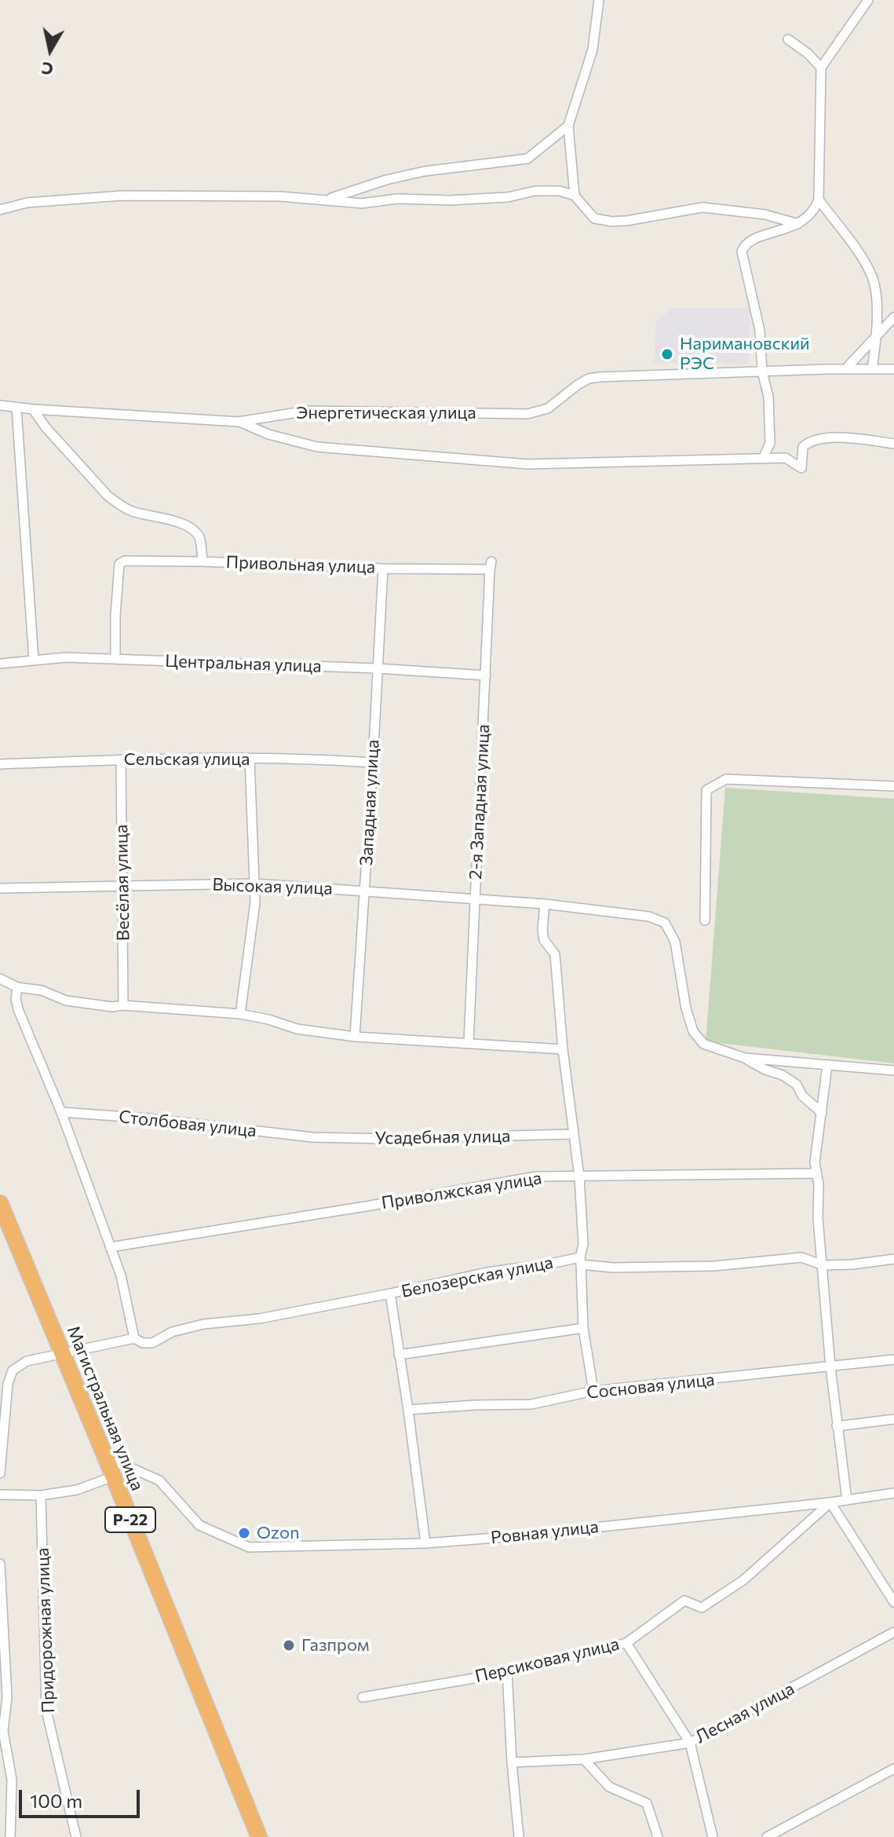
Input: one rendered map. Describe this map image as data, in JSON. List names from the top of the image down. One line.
{"streets":{"highway":["Магистральная улица","Р-22"],"street":["Энергетическая улица","Привольная улица","Центральная улица","Сельская улица","2-я Западная улица","Западная улица","Весёлая улица","Высокая улица","Столбовая улица","Усадебная улица","Приволжская улица","Белозерская улица","Сосновая улица","Ровная улица","Придорожная улица","Персиковая улица","Лесная улица"]},"crossings":[["Энергетическая улица","Привольная улица"],["Привольная улица","2-я Западная улица"],["Привольная улица","Западная улица"],["Центральная улица","2-я Западная улица"],["Центральная улица","Западная улица"],["Сельская улица","Западная улица"],["Сельская улица","Весёлая улица"],["2-я Западная улица","Высокая улица"],["Западная улица","Высокая улица"],["Весёлая улица","Высокая улица"],["Столбовая улица","Усадебная улица"],["Белозерская улица","Магистральная улица"],["Магистральная улица","Ровная улица"],["Ровная улица","Персиковая улица"]],"places":["Наримановский РЭС","Ozon","Газпром"],"scale_bar":"100 m","north":"bottom"}
